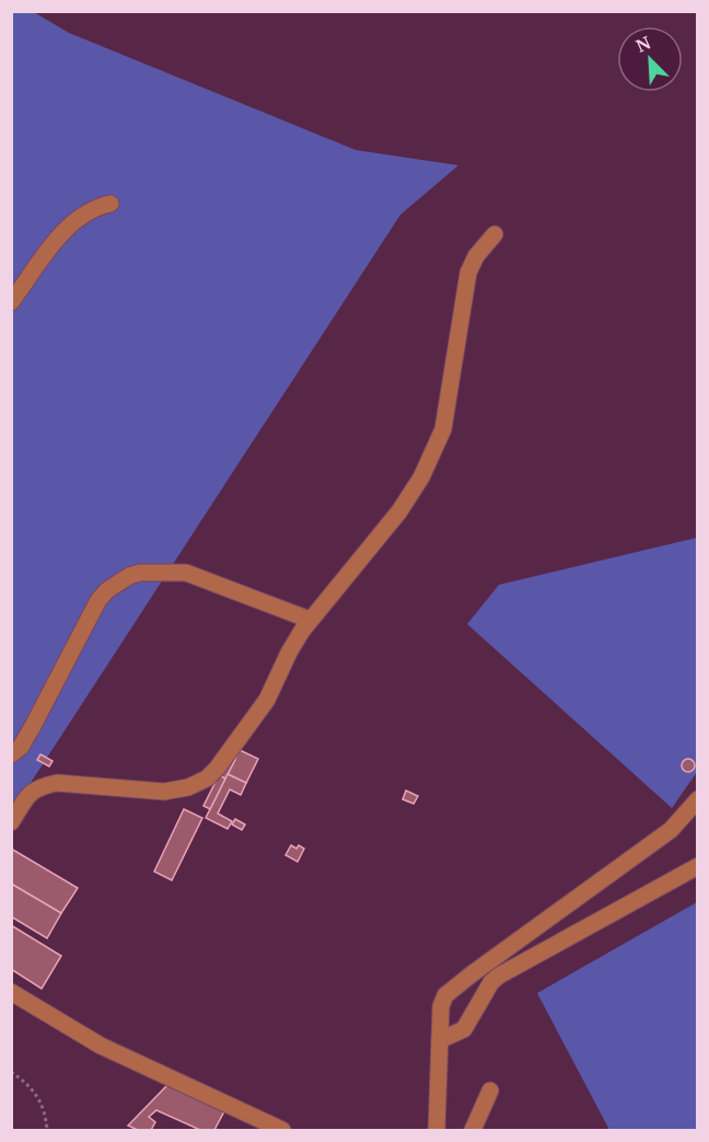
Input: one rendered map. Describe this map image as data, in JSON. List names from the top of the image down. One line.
{"north":"top left"}
